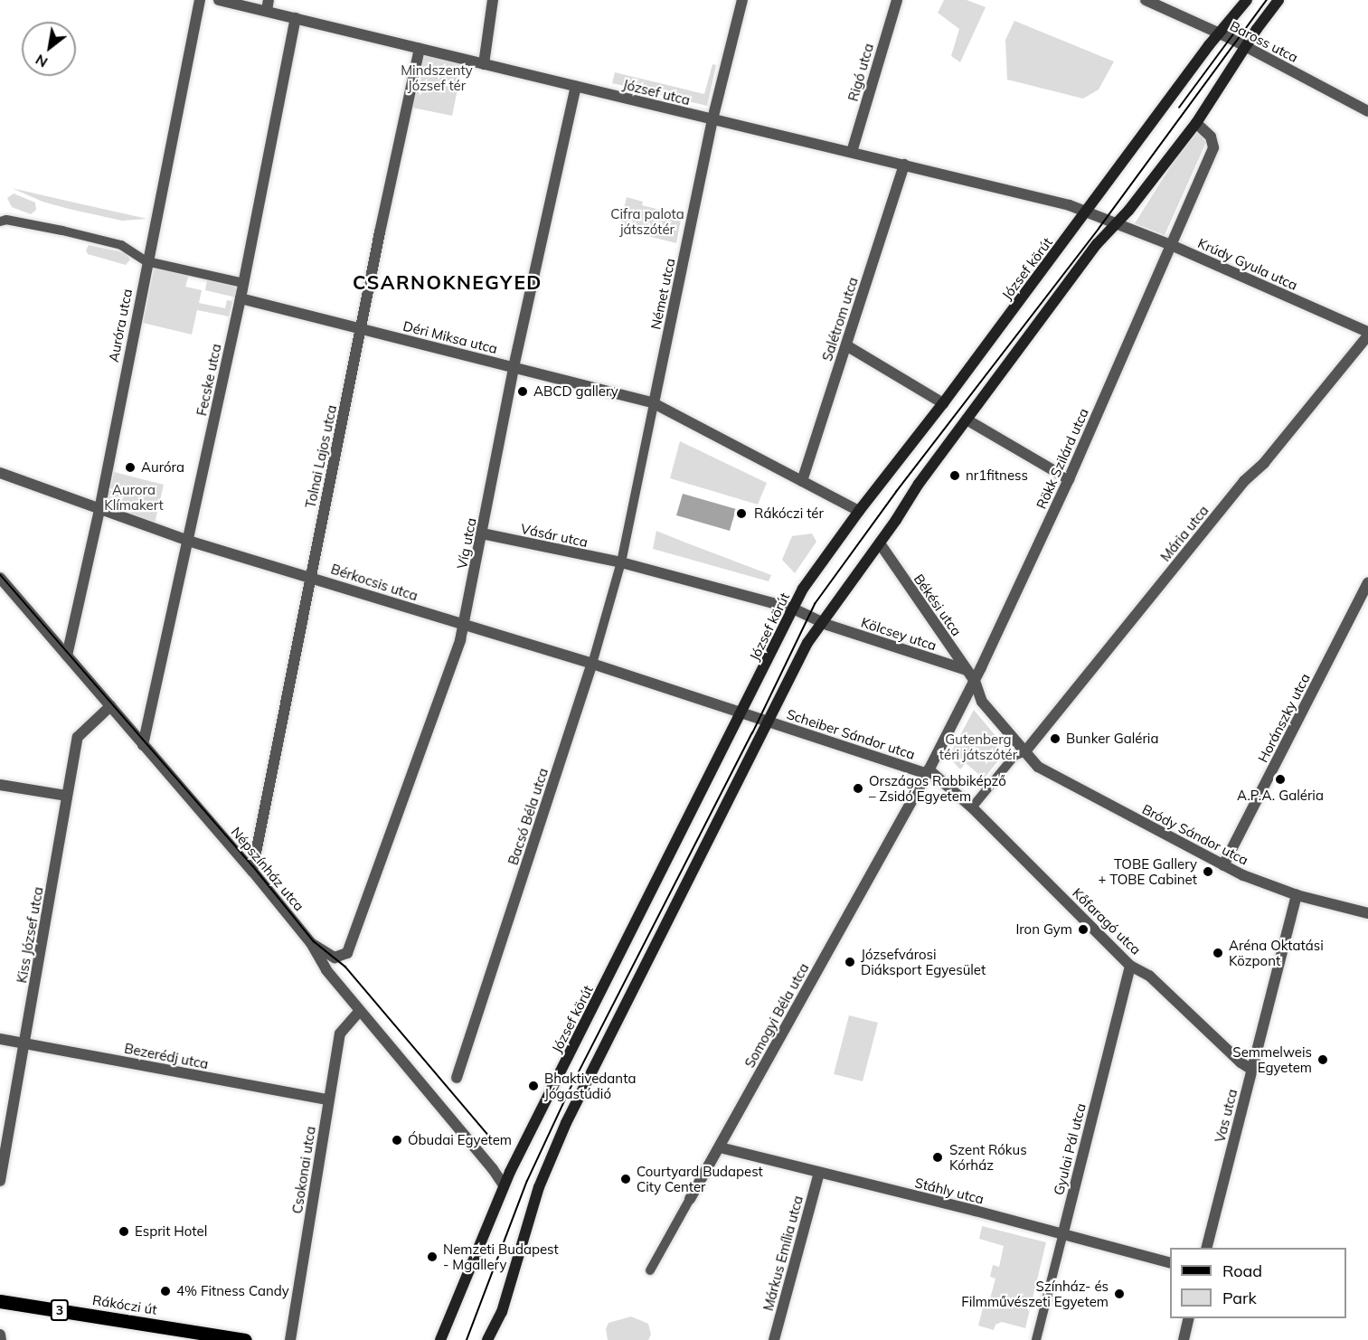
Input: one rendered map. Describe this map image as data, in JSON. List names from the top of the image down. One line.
{"streets":{"main road":["József körút","Rákóczi út","3"],"street":["Baross utca","Rigó utca","József utca","Krúdy Gyula utca","Német utca","Salétrom utca","Auróra utca","Déri Miksa utca","Fecske utca","Tolnai Lajos utca","Rökk Szilárd utca","Mária utca","Vásár utca","Víg utca","Bérkocsis utca","Békési utca","Kölcsey utca","Horánszky utca","Scheiber Sándor utca","Bacsó Béla utca","Bródy Sándor utca","Népszínház utca","Kőfaragó utca","Kiss József utca","Somogyi Béla utca","Bezerédj utca","Vas utca","Gyulai Pál utca","Csokonai utca","Stáhly utca","Márkus Emília utca"]},"crossings":[["Baross utca","József körút"],["Rigó utca","József utca"],["József utca","Krúdy Gyula utca"],["József utca","József körút"],["József utca","Német utca"],["József utca","Salétrom utca"],["József utca","Fecske utca"],["József utca","Tolnai Lajos utca"],["József utca","Víg utca"],["Krúdy Gyula utca","Rökk Szilárd utca"],["Krúdy Gyula utca","Mária utca"],["József körút","Bérkocsis utca"],["József körút","Kölcsey utca"],["József körút","Scheiber Sándor utca"],["József körút","Népszínház utca"],["Német utca","Déri Miksa utca"],["Auróra utca","Bérkocsis utca"],["Auróra utca","Népszínház utca"],["Déri Miksa utca","Fecske utca"],["Déri Miksa utca","Tolnai Lajos utca"],["Déri Miksa utca","Víg utca"],["Fecske utca","Bérkocsis utca"],["Fecske utca","Népszínház utca"],["Tolnai Lajos utca","Bérkocsis utca"],["Tolnai Lajos utca","Népszínház utca"],["Rökk Szilárd utca","Békési utca"],["Rökk Szilárd utca","Scheiber Sándor utca"],["Rökk Szilárd utca","Bródy Sándor utca"],["Rökk Szilárd utca","Kőfaragó utca"],["Rökk Szilárd utca","Somogyi Béla utca"],["Mária utca","Bródy Sándor utca"],["Vásár utca","Víg utca"],["Vásár utca","Bacsó Béla utca"],["Víg utca","Bérkocsis utca"],["Víg utca","Népszínház utca"],["Bérkocsis utca","Scheiber Sándor utca"],["Bérkocsis utca","Bacsó Béla utca"],["Békési utca","Kölcsey utca"],["Békési utca","Bródy Sándor utca"],["Horánszky utca","Bródy Sándor utca"],["Scheiber Sándor utca","Kőfaragó utca"],["Scheiber Sándor utca","Somogyi Béla utca"],["Bródy Sándor utca","Vas utca"],["Népszínház utca","Kiss József utca"],["Népszínház utca","Csokonai utca"],["Kőfaragó utca","Somogyi Béla utca"],["Kőfaragó utca","Vas utca"],["Kőfaragó utca","Gyulai Pál utca"],["Kiss József utca","Bezerédj utca"],["Somogyi Béla utca","Stáhly utca"],["Bezerédj utca","Csokonai utca"],["Gyulai Pál utca","Stáhly utca"],["Stáhly utca","Márkus Emília utca"]],"districts":["CSARNOKNEGYED"],"parks":["Mindszenty József tér","Cifra palota játszótér","Aurora Klímakert","Gutenberg téri játszótér"],"places":["ABCD gallery","Auróra","nr1fitness","Rákóczi tér","Bunker Galéria","A.P.A. Galéria","Országos Rabbiképző – Zsidó Egyetem","TOBE Gallery + TOBE Cabinet","Iron Gym","Aréna Oktatási Központ","Józsefvárosi Diáksport Egyesület","Semmelweis Egyetem","Bhaktivedanta Jógastúdió","Óbudai Egyetem","Szent Rókus Kórház","Courtyard Budapest City Center","Esprit Hotel","Nemzeti Budapest - Mgallery","4% Fitness Candy","Színház- és Filmművészeti Egyetem"],"legend":["Road","Park"],"north":"bottom left"}
